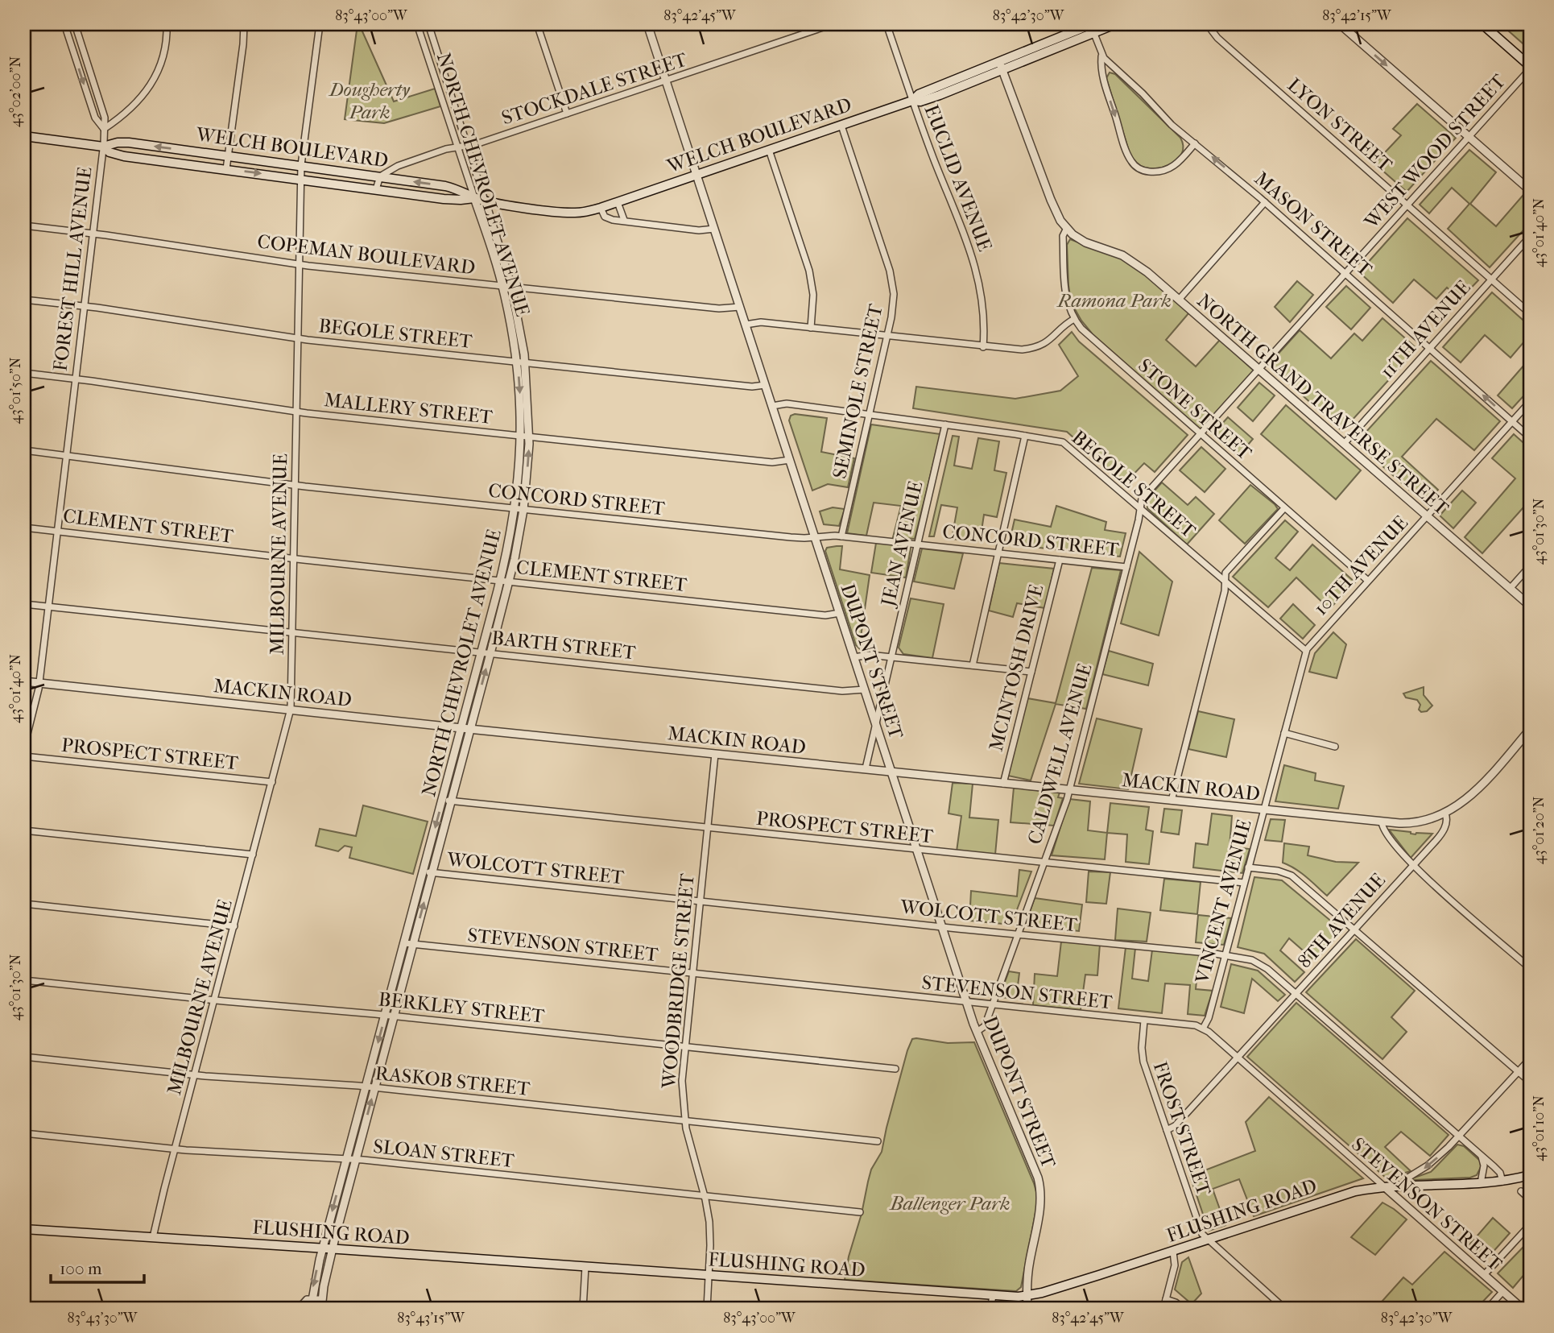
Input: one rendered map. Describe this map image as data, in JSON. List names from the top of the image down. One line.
{"streets":{"main road":["WELCH BOULEVARD","FLUSHING ROAD"],"street":["STOCKDALE STREET","LYON STREET","WEST WOOD STREET","EUCLID AVENUE","NORTH CHEVROLET AVENUE","MASON STREET","COPEMAN BOULEVARD","FOREST HILL AVENUE","11TH AVENUE","BEGOLE STREET","SEMINOLE STREET","NORTH GRAND TRAVERSE STREET","MALLERY STREET","STONE STREET","CONCORD STREET","CLEMENT STREET","JEAN AVENUE","MILBOURNE AVENUE","10TH AVENUE","BARTH STREET","DUPONT STREET","MCINTOSH DRIVE","MACKIN ROAD","PROSPECT STREET","CALDWELL AVENUE","WOLCOTT STREET","VINCENT AVENUE","8TH AVENUE","STEVENSON STREET","WOODBRIDGE STREET","BERKLEY STREET","RASKOB STREET","FROST STREET","SLOAN STREET"]},"crossings":[["STOCKDALE STREET","WELCH BOULEVARD"],["STOCKDALE STREET","NORTH CHEVROLET AVENUE"],["STOCKDALE STREET","DUPONT STREET"],["LYON STREET","WEST WOOD STREET"],["LYON STREET","11TH AVENUE"],["WELCH BOULEVARD","EUCLID AVENUE"],["WELCH BOULEVARD","NORTH CHEVROLET AVENUE"],["WELCH BOULEVARD","MASON STREET"],["WELCH BOULEVARD","FOREST HILL AVENUE"],["WELCH BOULEVARD","SEMINOLE STREET"],["WELCH BOULEVARD","MILBOURNE AVENUE"],["WELCH BOULEVARD","DUPONT STREET"],["WEST WOOD STREET","MASON STREET"],["WEST WOOD STREET","BEGOLE STREET"],["WEST WOOD STREET","NORTH GRAND TRAVERSE STREET"],["WEST WOOD STREET","STONE STREET"],["WEST WOOD STREET","CALDWELL AVENUE"],["NORTH CHEVROLET AVENUE","COPEMAN BOULEVARD"],["NORTH CHEVROLET AVENUE","BEGOLE STREET"],["NORTH CHEVROLET AVENUE","MALLERY STREET"],["NORTH CHEVROLET AVENUE","CONCORD STREET"],["NORTH CHEVROLET AVENUE","CLEMENT STREET"],["NORTH CHEVROLET AVENUE","BARTH STREET"],["NORTH CHEVROLET AVENUE","MACKIN ROAD"],["NORTH CHEVROLET AVENUE","PROSPECT STREET"],["NORTH CHEVROLET AVENUE","WOLCOTT STREET"],["NORTH CHEVROLET AVENUE","STEVENSON STREET"],["NORTH CHEVROLET AVENUE","BERKLEY STREET"],["NORTH CHEVROLET AVENUE","RASKOB STREET"],["NORTH CHEVROLET AVENUE","SLOAN STREET"],["NORTH CHEVROLET AVENUE","FLUSHING ROAD"],["MASON STREET","11TH AVENUE"],["MASON STREET","10TH AVENUE"],["COPEMAN BOULEVARD","FOREST HILL AVENUE"],["COPEMAN BOULEVARD","MILBOURNE AVENUE"],["COPEMAN BOULEVARD","DUPONT STREET"],["FOREST HILL AVENUE","BEGOLE STREET"],["FOREST HILL AVENUE","MALLERY STREET"],["FOREST HILL AVENUE","CONCORD STREET"],["FOREST HILL AVENUE","CLEMENT STREET"],["FOREST HILL AVENUE","BARTH STREET"],["FOREST HILL AVENUE","MACKIN ROAD"],["11TH AVENUE","NORTH GRAND TRAVERSE STREET"],["BEGOLE STREET","SEMINOLE STREET"],["BEGOLE STREET","JEAN AVENUE"],["BEGOLE STREET","MILBOURNE AVENUE"],["BEGOLE STREET","10TH AVENUE"],["BEGOLE STREET","DUPONT STREET"],["BEGOLE STREET","CALDWELL AVENUE"],["BEGOLE STREET","VINCENT AVENUE"],["SEMINOLE STREET","CONCORD STREET"],["NORTH GRAND TRAVERSE STREET","STONE STREET"],["NORTH GRAND TRAVERSE STREET","10TH AVENUE"],["MALLERY STREET","MILBOURNE AVENUE"],["MALLERY STREET","DUPONT STREET"],["STONE STREET","10TH AVENUE"],["CONCORD STREET","JEAN AVENUE"],["CONCORD STREET","MILBOURNE AVENUE"],["CONCORD STREET","DUPONT STREET"],["CONCORD STREET","MCINTOSH DRIVE"],["CONCORD STREET","CALDWELL AVENUE"],["CLEMENT STREET","MILBOURNE AVENUE"],["CLEMENT STREET","DUPONT STREET"],["JEAN AVENUE","DUPONT STREET"],["JEAN AVENUE","MACKIN ROAD"],["MILBOURNE AVENUE","BARTH STREET"],["MILBOURNE AVENUE","MACKIN ROAD"],["MILBOURNE AVENUE","PROSPECT STREET"],["MILBOURNE AVENUE","BERKLEY STREET"],["MILBOURNE AVENUE","RASKOB STREET"],["MILBOURNE AVENUE","SLOAN STREET"],["MILBOURNE AVENUE","FLUSHING ROAD"],["10TH AVENUE","VINCENT AVENUE"],["BARTH STREET","DUPONT STREET"],["DUPONT STREET","MACKIN ROAD"],["DUPONT STREET","PROSPECT STREET"],["DUPONT STREET","CALDWELL AVENUE"],["DUPONT STREET","WOLCOTT STREET"],["DUPONT STREET","STEVENSON STREET"],["DUPONT STREET","FLUSHING ROAD"],["MCINTOSH DRIVE","MACKIN ROAD"],["MACKIN ROAD","CALDWELL AVENUE"],["MACKIN ROAD","VINCENT AVENUE"],["MACKIN ROAD","8TH AVENUE"],["MACKIN ROAD","WOODBRIDGE STREET"],["PROSPECT STREET","CALDWELL AVENUE"],["PROSPECT STREET","VINCENT AVENUE"],["PROSPECT STREET","WOODBRIDGE STREET"],["CALDWELL AVENUE","WOLCOTT STREET"],["CALDWELL AVENUE","STEVENSON STREET"],["WOLCOTT STREET","VINCENT AVENUE"],["WOLCOTT STREET","8TH AVENUE"],["WOLCOTT STREET","WOODBRIDGE STREET"],["WOLCOTT STREET","FLUSHING ROAD"],["VINCENT AVENUE","STEVENSON STREET"],["8TH AVENUE","STEVENSON STREET"],["8TH AVENUE","FROST STREET"],["STEVENSON STREET","WOODBRIDGE STREET"],["STEVENSON STREET","FROST STREET"],["STEVENSON STREET","FLUSHING ROAD"],["WOODBRIDGE STREET","BERKLEY STREET"],["WOODBRIDGE STREET","RASKOB STREET"],["WOODBRIDGE STREET","SLOAN STREET"],["WOODBRIDGE STREET","FLUSHING ROAD"],["FROST STREET","FLUSHING ROAD"]],"parks":["Dougherty Park","Ramona Park","Ballenger Park"],"scale_bar":"100 m","coordinates":["83°43'00\"W","83°42'45\"W","83°42'30\"W","83°42'15\"W","43°02'00\"N","43°01'40\"N","43°01'50\"N","43°01'30\"N","43°01'20\"N","43°01'10\"N","83°43'30\"W","83°43'15\"W"]}
